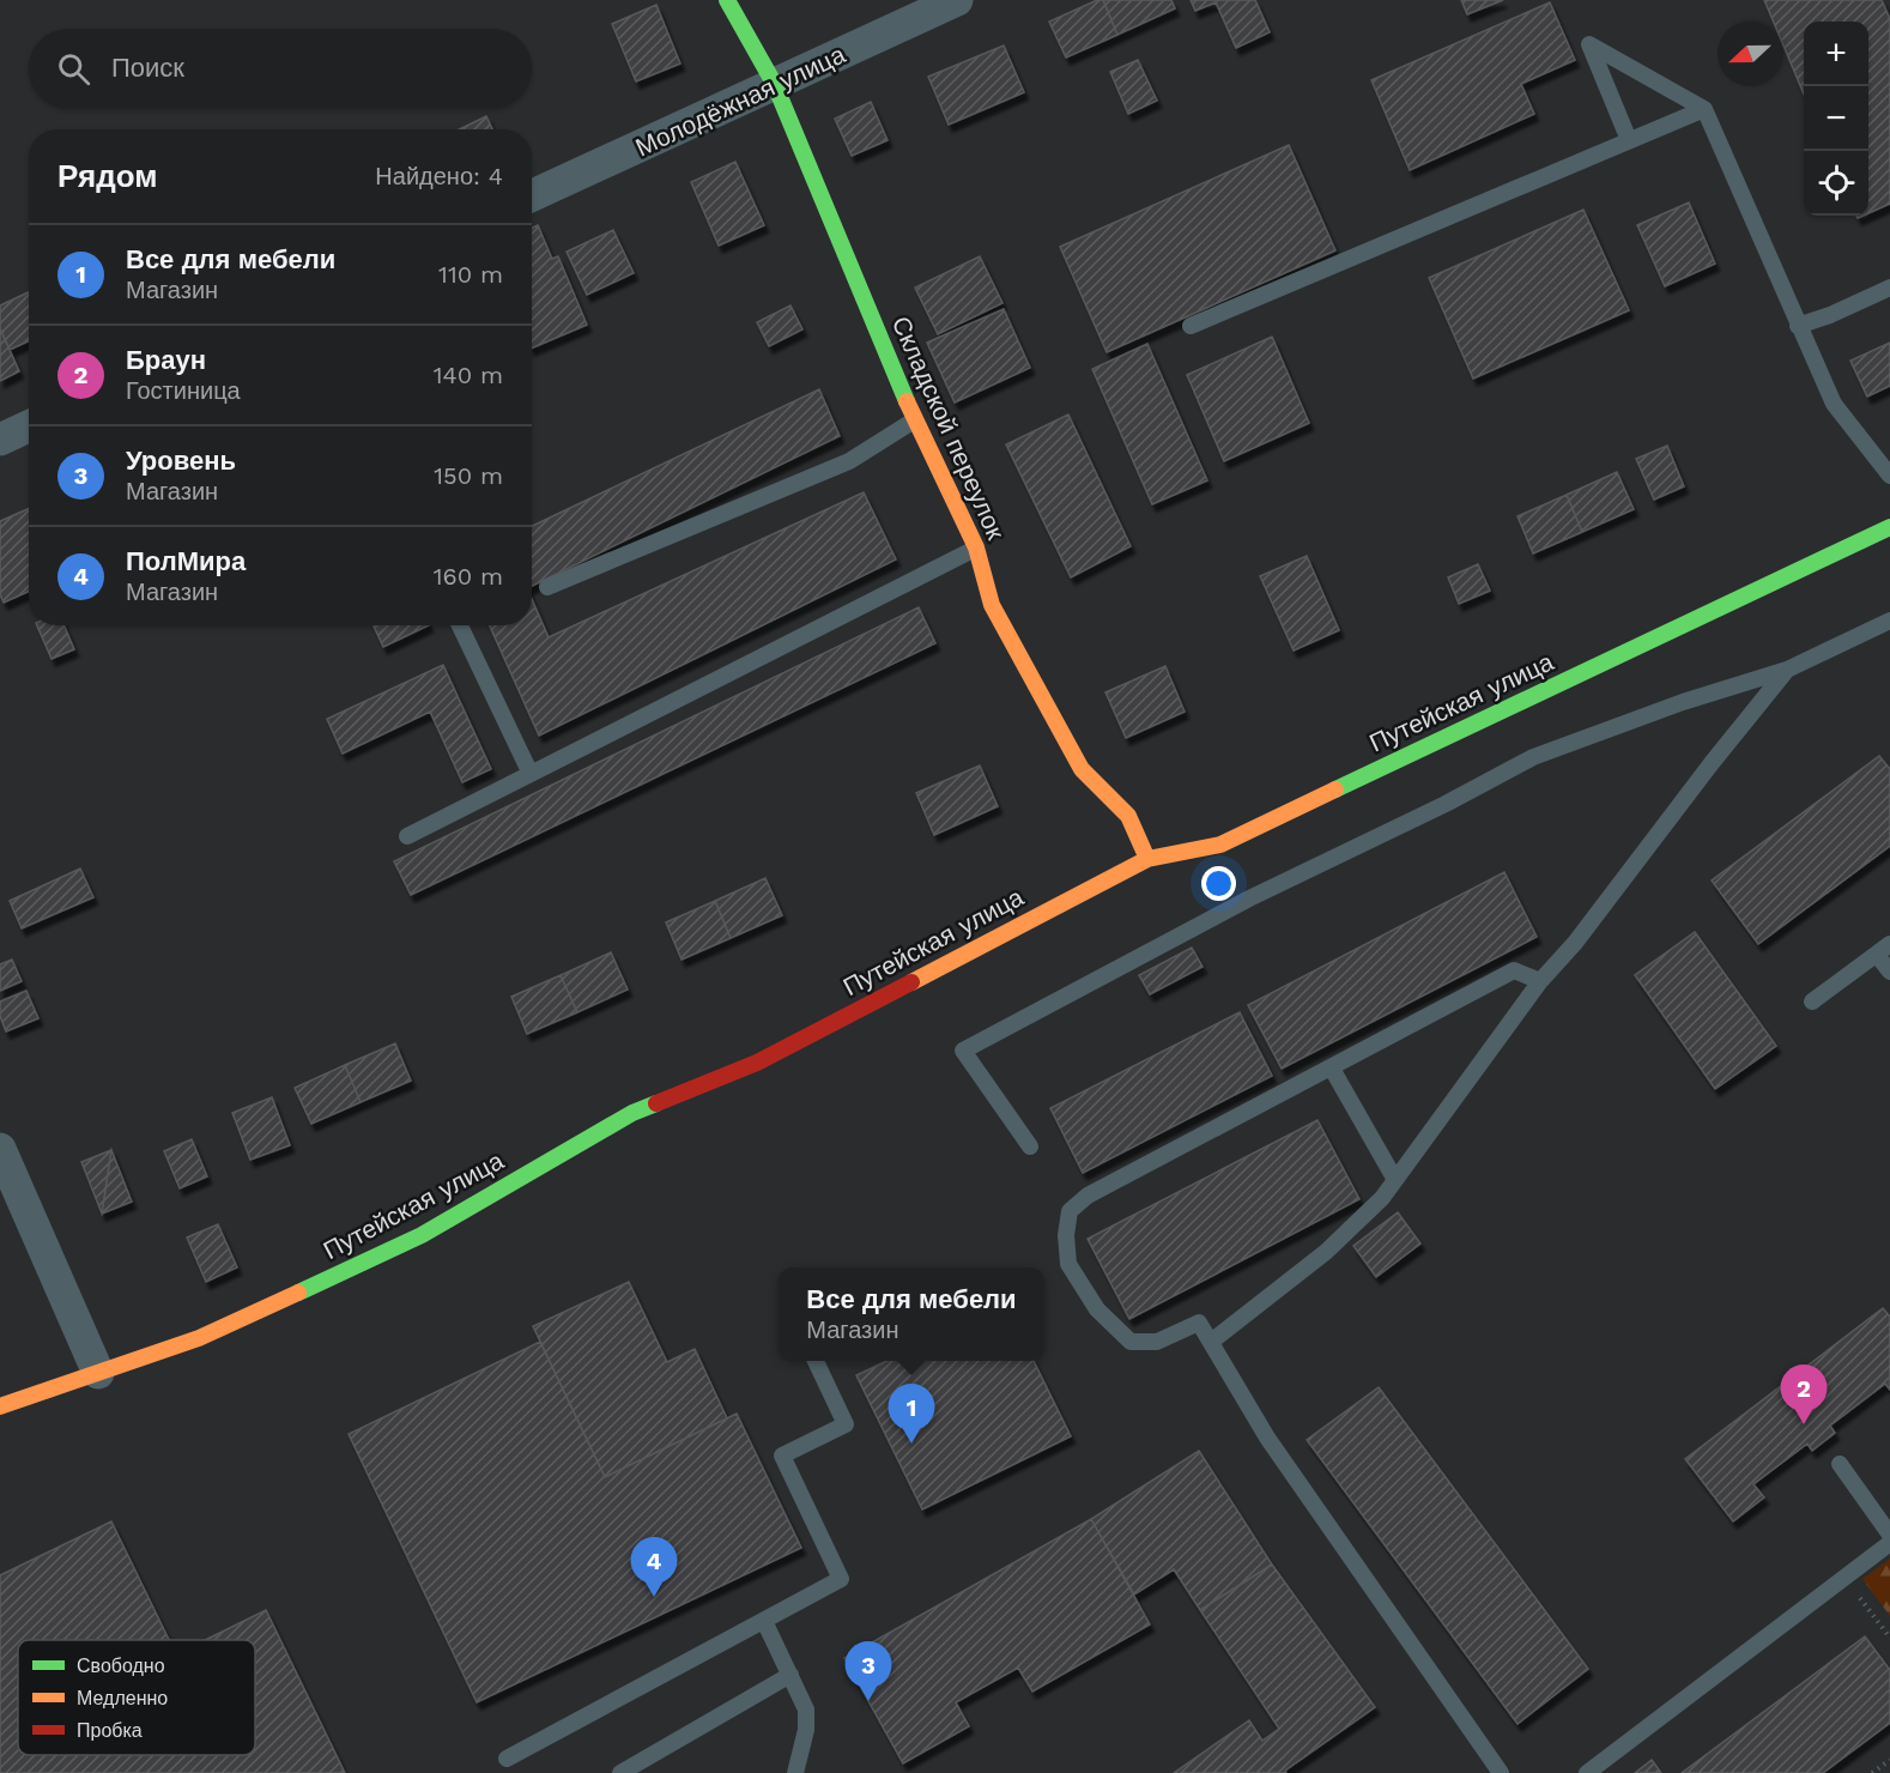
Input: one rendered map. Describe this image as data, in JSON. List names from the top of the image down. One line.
{"streets":{"street":["Молодёжная улица","Складской переулок","Путейская улица"]},"crossings":[["Молодёжная улица","Складской переулок"],["Складской переулок","Путейская улица"]],"legend":["Свободно","Медленно","Пробка"],"north":"left","page":{"map_buttons":["+","−"],"search":"Поиск","heading":["Рядом","Найдено: 4"],"list":[{"mark":"1","name":"Все для мебели","note":"Магазин","value":"110 m"},{"mark":"2","name":"Браун","note":"Гостиница","value":"140 m"},{"mark":"3","name":"Уровень","note":"Магазин","value":"150 m"},{"mark":"4","name":"ПолМира","note":"Магазин","value":"160 m"}],"popup":["Все для мебели","Магазин"],"pins":["2","1","4","3"]}}
